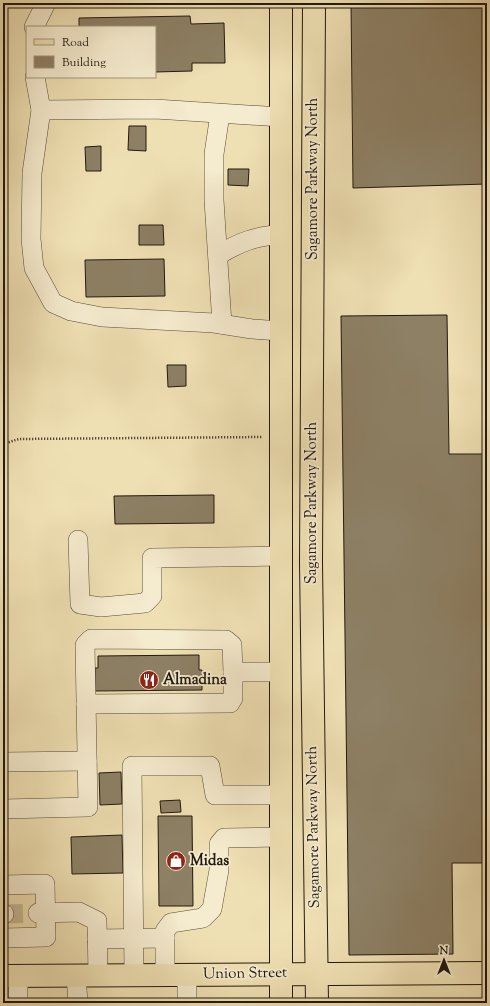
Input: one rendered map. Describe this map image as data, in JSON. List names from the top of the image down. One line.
{"streets":{"main road":["Sagamore Parkway North","Union Street"]},"crossings":[["Sagamore Parkway North","Union Street"]],"places":{"restaurant":["Almadina"],"shop":["Midas"]},"legend":["Road","Building"],"north":"top"}
